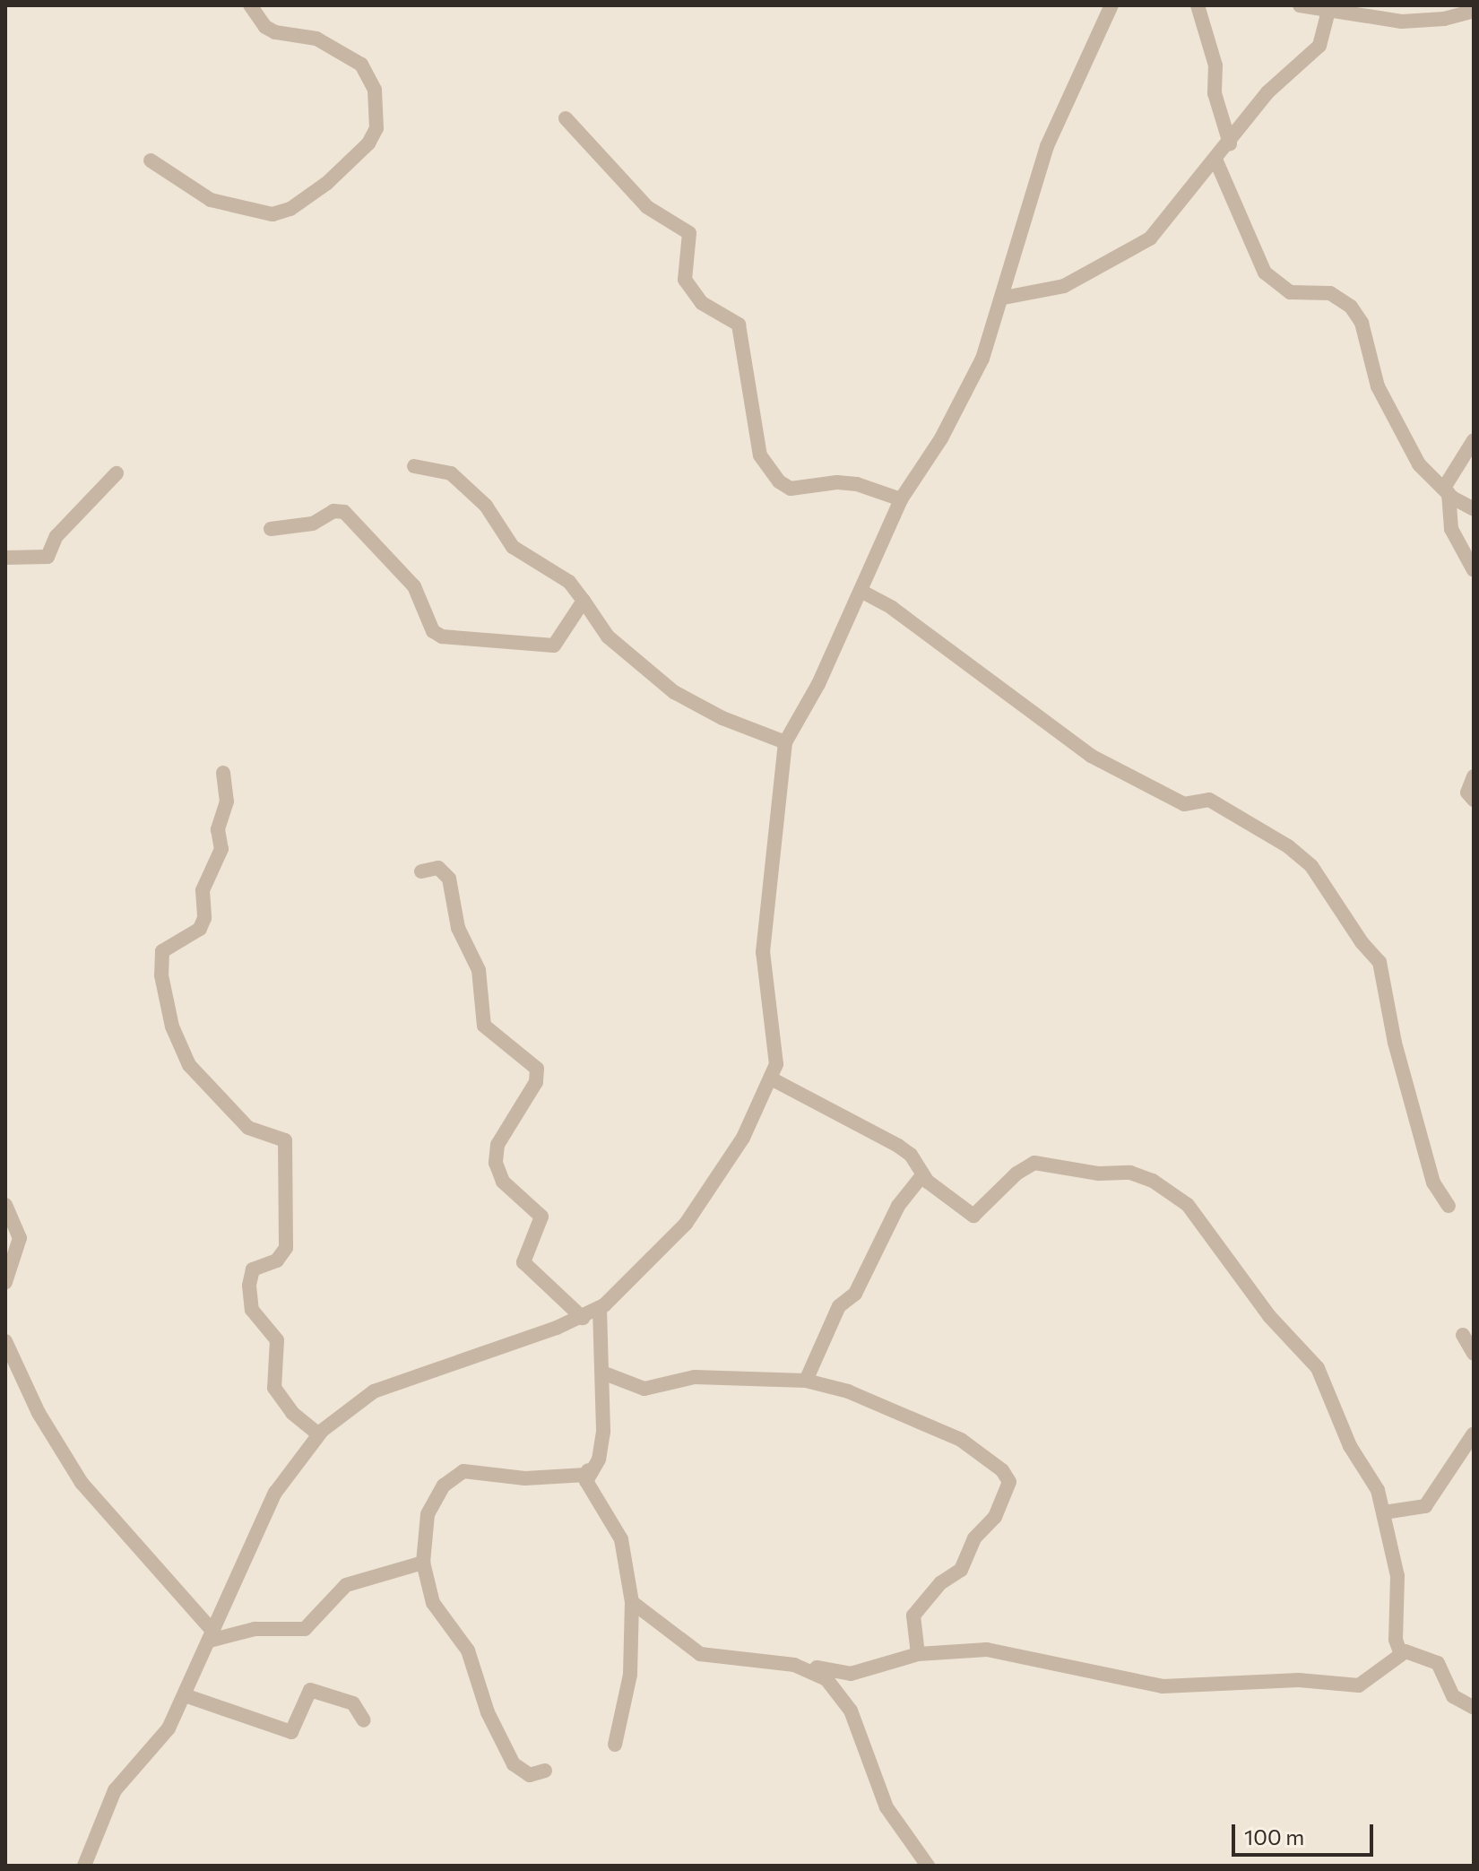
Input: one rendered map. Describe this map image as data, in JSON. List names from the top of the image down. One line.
{"scale_bar":"100 m"}
